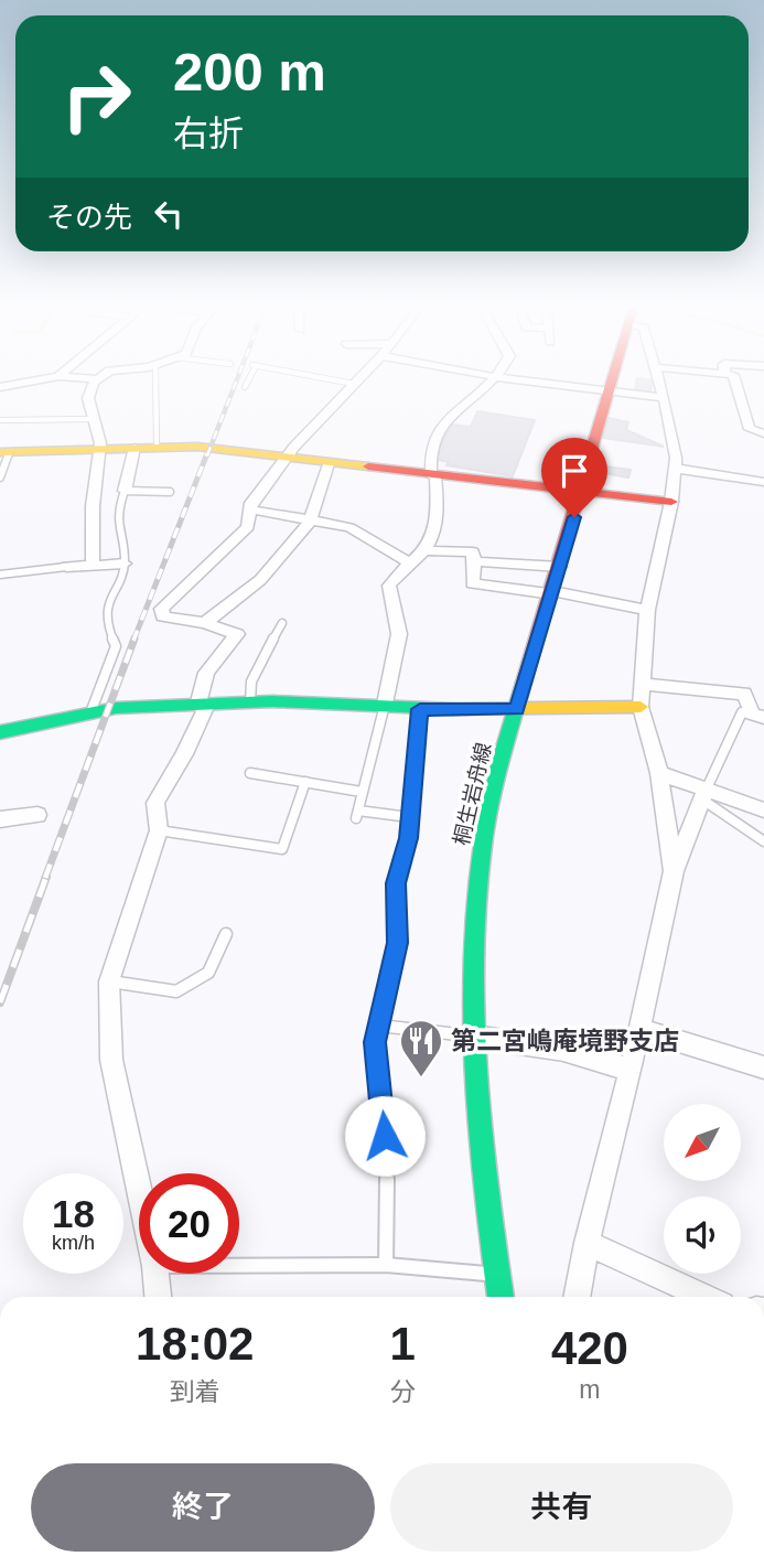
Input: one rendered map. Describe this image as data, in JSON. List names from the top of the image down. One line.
{"streets":{"street":["桐生岩舟線"]},"places":{"restaurant":["第二宮嶋庵境野支店"]},"north":"bottom left","page":{"turn":["200 m","右折"],"then":"その先","speed":"18 km/h","limit":"20","eta":["18:02","到着","1","分","420","m"],"buttons":["終了","共有"]}}
